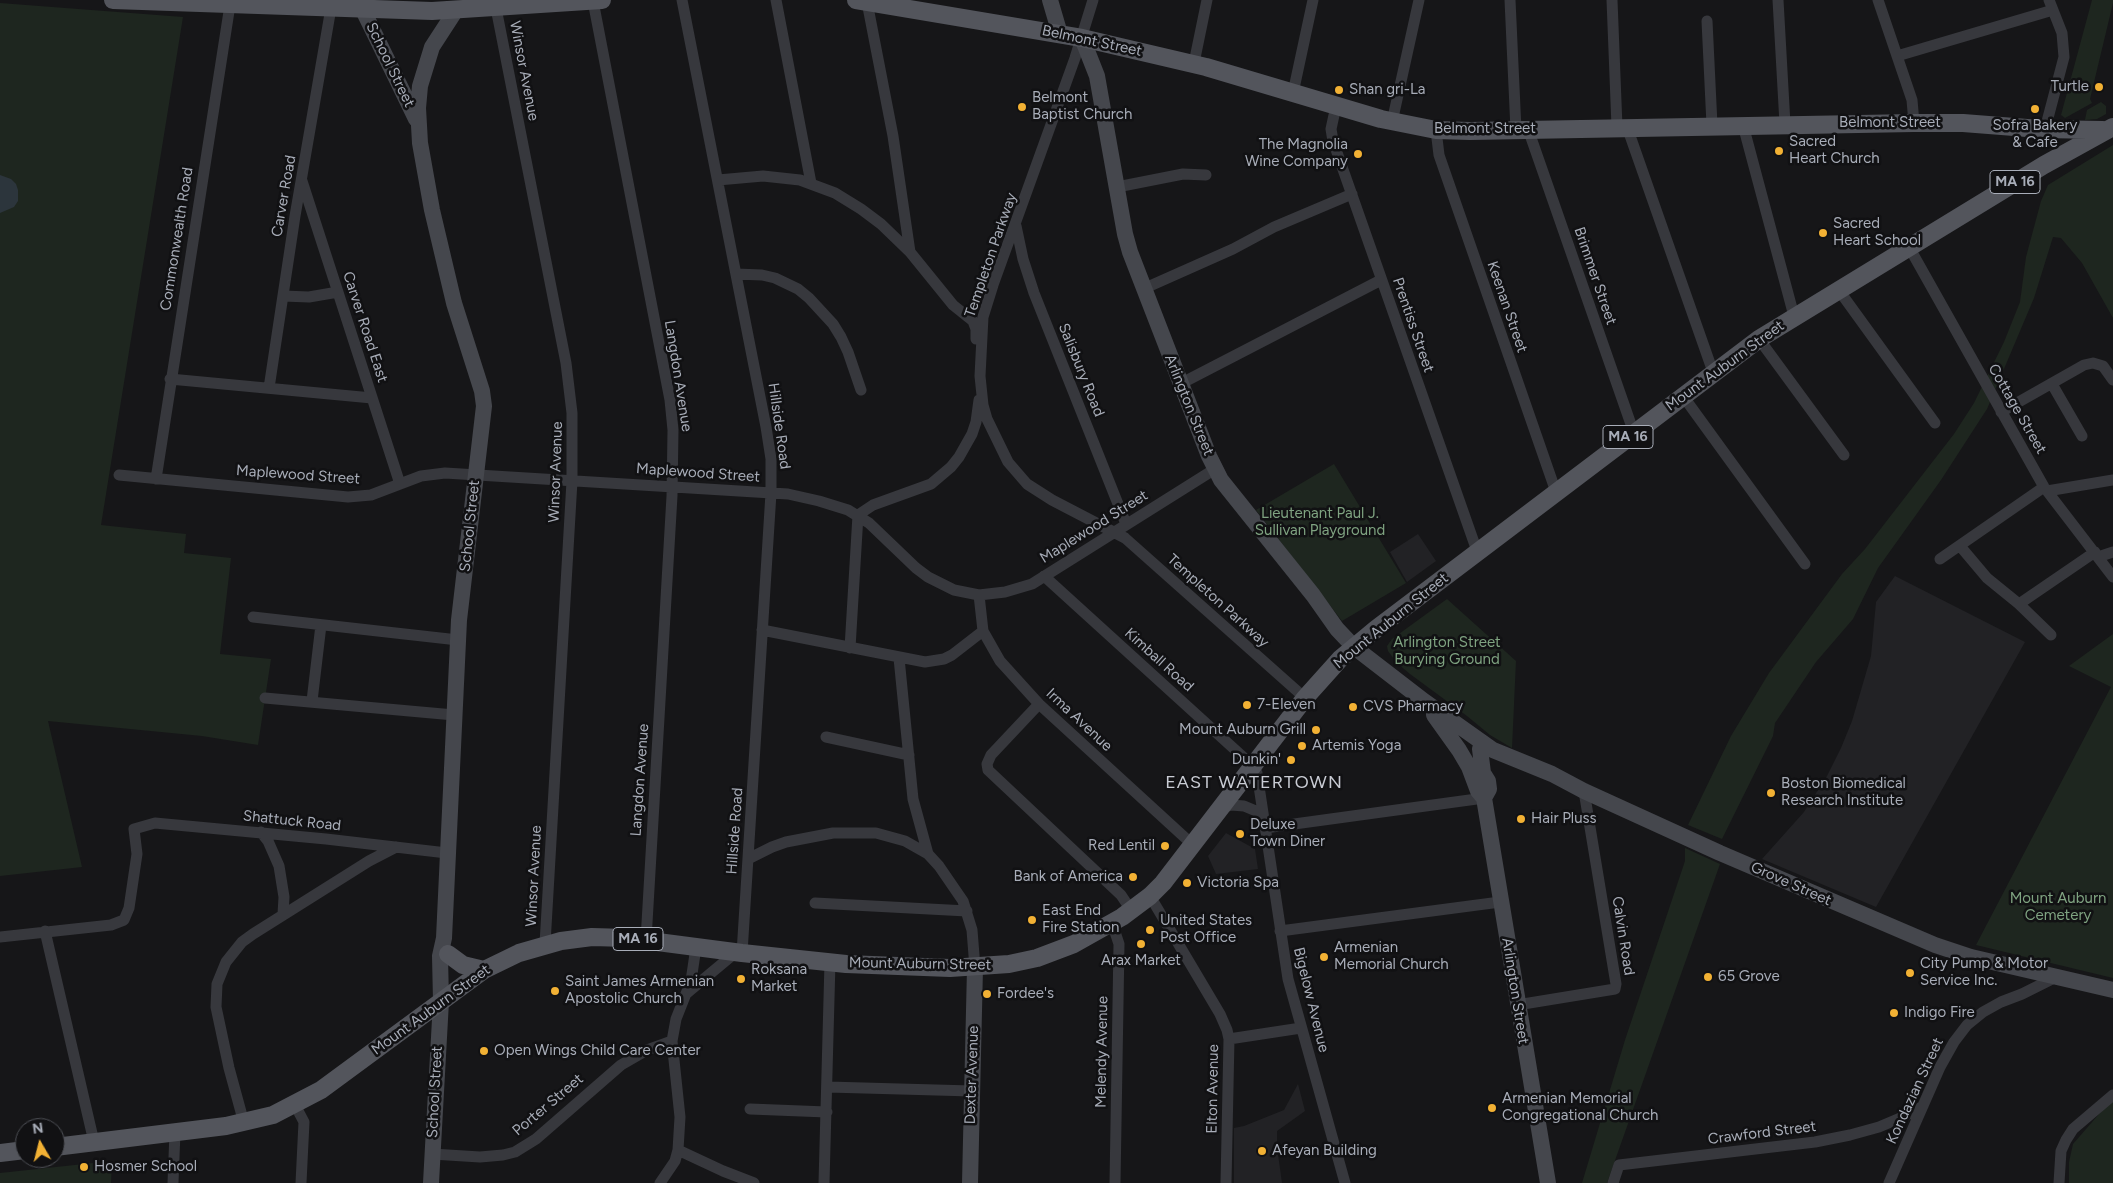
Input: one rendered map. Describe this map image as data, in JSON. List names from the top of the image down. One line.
{"streets":{"main road":["Belmont Street","MA 16","Mount Auburn Street"],"street":["School Street","Winsor Avenue","Carver Road","Commonwealth Road","Templeton Parkway","Brimmer Street","Keenan Street","Prentiss Street","Carver Road East","Salisbury Road","Langdon Avenue","Arlington Street","Cottage Street","Hillside Road","Maplewood Street","Kimball Road","Irma Avenue","Shattuck Road","Grove Street","Calvin Road","Bigelow Avenue","Melendy Avenue","Dexter Avenue","Elton Avenue","Kondazian Street","Porter Street","Crawford Street"]},"crossings":[["Belmont Street","Templeton Parkway"],["Belmont Street","Brimmer Street"],["Belmont Street","Keenan Street"],["Belmont Street","Prentiss Street"],["Belmont Street","Mount Auburn Street"],["Belmont Street","Arlington Street"],["School Street","Mount Auburn Street"],["School Street","Maplewood Street"],["School Street","Shattuck Road"],["School Street","Porter Street"],["Winsor Avenue","Mount Auburn Street"],["Winsor Avenue","Maplewood Street"],["Carver Road","Carver Road East"],["Commonwealth Road","Maplewood Street"],["Templeton Parkway","Mount Auburn Street"],["Templeton Parkway","Salisbury Road"],["Templeton Parkway","Arlington Street"],["Templeton Parkway","Maplewood Street"],["Brimmer Street","Mount Auburn Street"],["Keenan Street","Mount Auburn Street"],["Prentiss Street","Mount Auburn Street"],["Carver Road East","Maplewood Street"],["Mount Auburn Street","Langdon Avenue"],["Mount Auburn Street","Arlington Street"],["Mount Auburn Street","Cottage Street"],["Mount Auburn Street","Hillside Road"],["Mount Auburn Street","Kimball Road"],["Mount Auburn Street","Irma Avenue"],["Mount Auburn Street","Bigelow Avenue"],["Mount Auburn Street","Melendy Avenue"],["Mount Auburn Street","Dexter Avenue"],["Mount Auburn Street","Elton Avenue"],["Salisbury Road","Maplewood Street"],["Langdon Avenue","Maplewood Street"],["Arlington Street","Maplewood Street"],["Arlington Street","Grove Street"],["Arlington Street","Calvin Road"],["Hillside Road","Maplewood Street"],["Maplewood Street","Kimball Road"],["Maplewood Street","Irma Avenue"],["Kimball Road","Bigelow Avenue"],["Grove Street","Calvin Road"],["Grove Street","Kondazian Street"],["Kondazian Street","Crawford Street"]],"districts":["EAST WATERTOWN"],"parks":["Lieutenant Paul J. Sullivan Playground","Arlington Street Burying Ground","Mount Auburn Cemetery"],"places":["Turtle","Shan gri-La","Belmont Baptist Church","Sofra Bakery & Cafe","Sacred Heart Church","The Magnolia Wine Company","Sacred Heart School","7-Eleven","CVS Pharmacy","Mount Auburn Grill","Artemis Yoga","Dunkin'","Boston Biomedical Research Institute","Hair Pluss","Deluxe Town Diner","Red Lentil","Bank of America","Victoria Spa","East End Fire Station","United States Post Office","Arax Market","Armenian Memorial Church","City Pump & Motor Service Inc.","65 Grove","Roksana Market","Saint James Armenian Apostolic Church","Fordee's","Indigo Fire","Open Wings Child Care Center","Armenian Memorial Congregational Church","Afeyan Building","Hosmer School"],"north":"top"}
